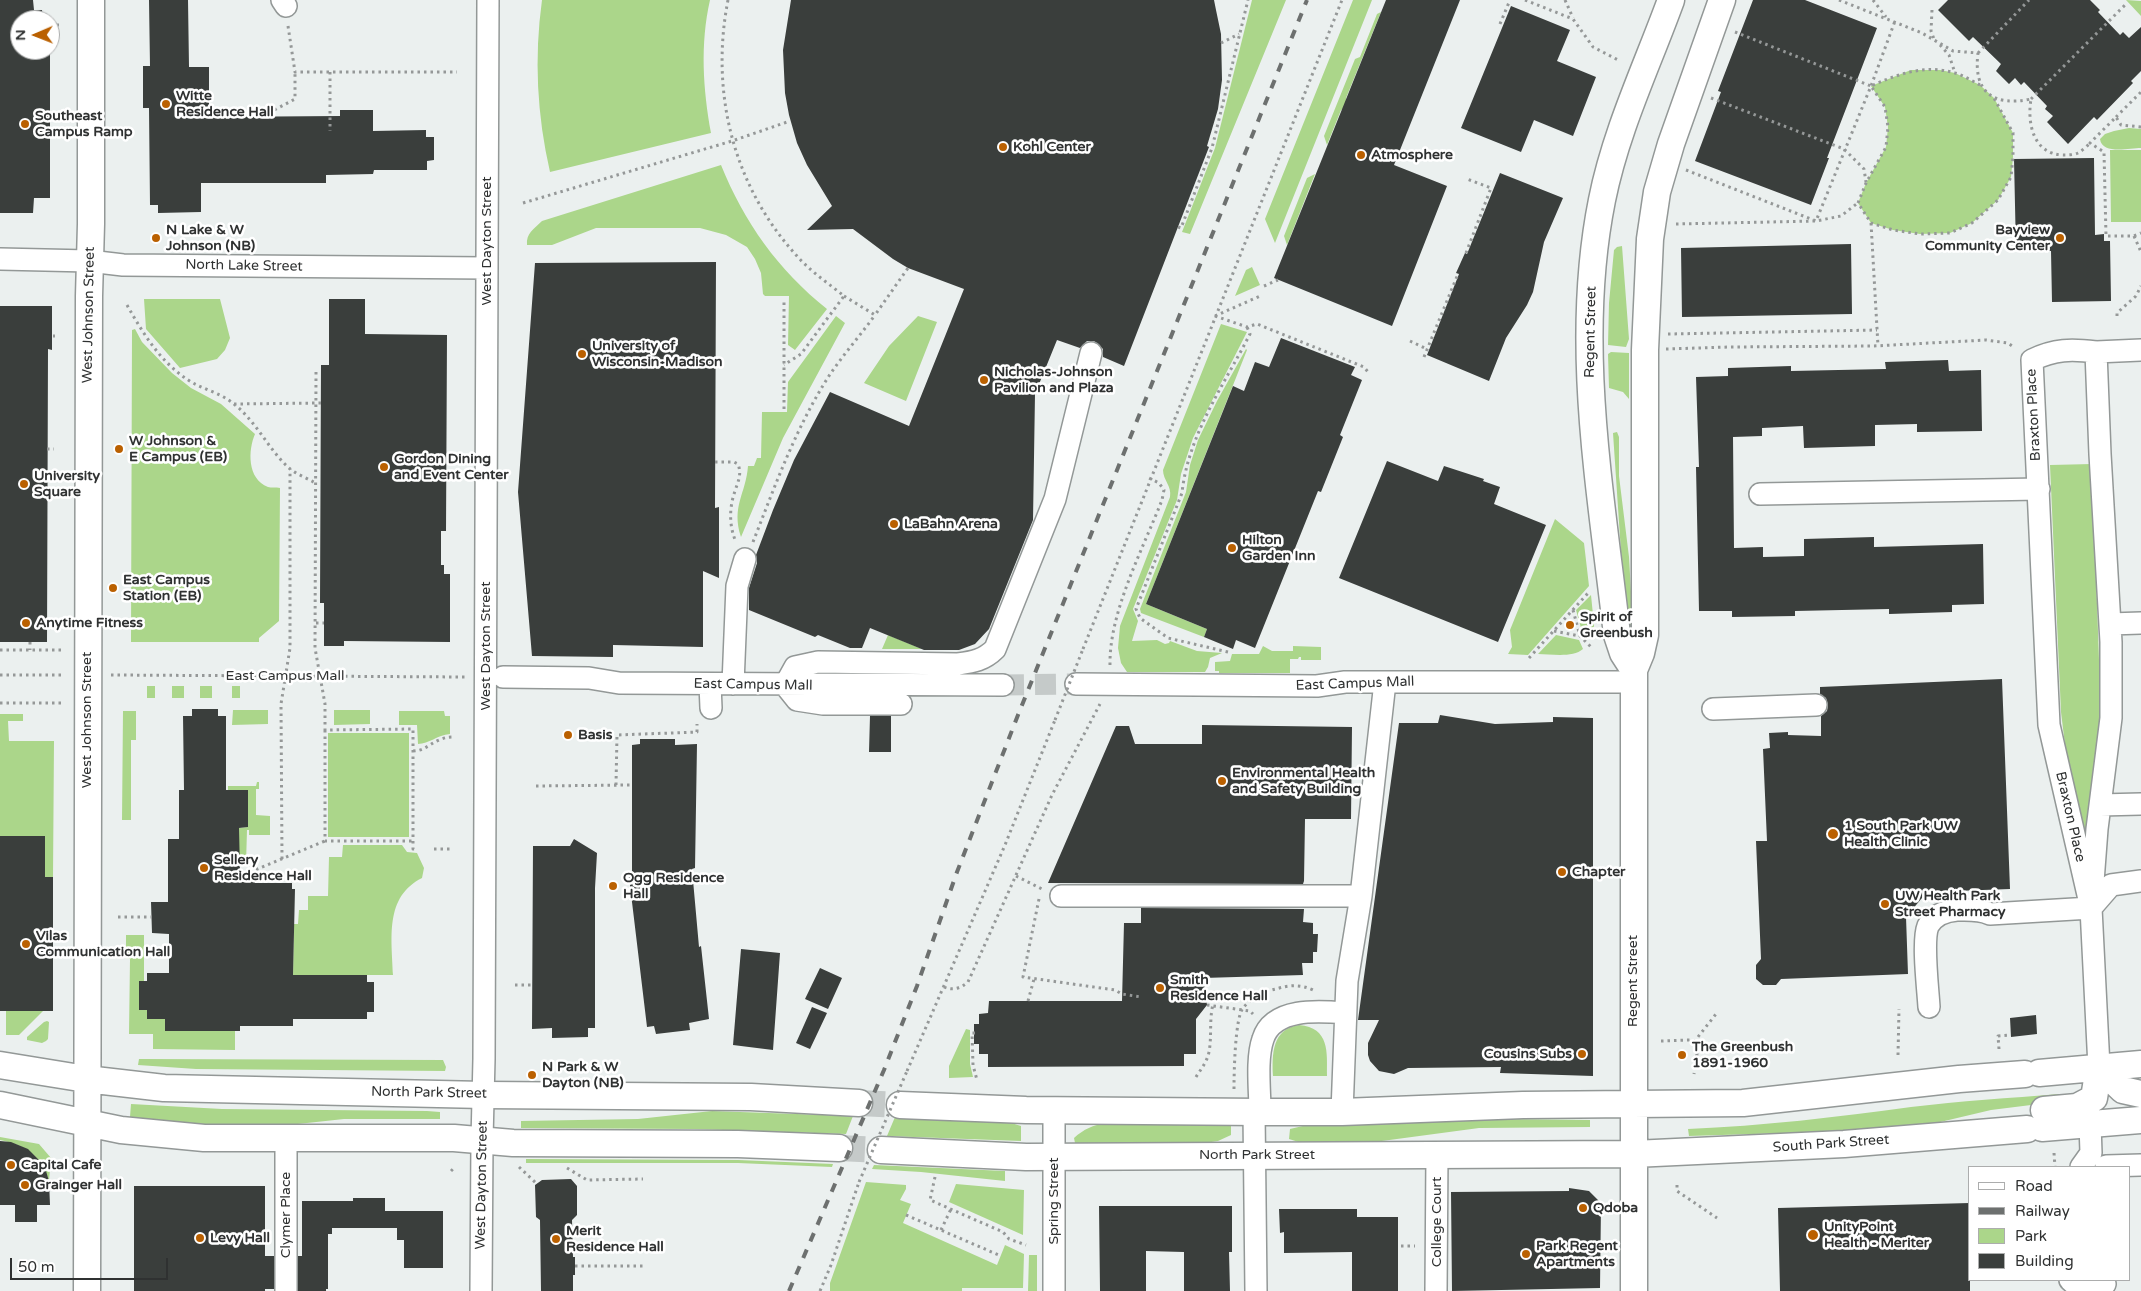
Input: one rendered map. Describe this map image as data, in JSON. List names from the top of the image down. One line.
{"streets":{"main road":["West Johnson Street","Regent Street","North Park Street","South Park Street"],"street":["West Dayton Street","North Lake Street","Braxton Place","East Campus Mall","Spring Street","Clymer Place","College Court"]},"crossings":[["West Dayton Street","North Lake Street"],["West Dayton Street","North Park Street"],["North Lake Street","West Johnson Street"],["West Johnson Street","North Park Street"],["Regent Street","East Campus Mall"],["Regent Street","North Park Street"],["Regent Street","South Park Street"],["North Park Street","South Park Street"],["North Park Street","Spring Street"],["North Park Street","College Court"]],"places":["Witte Residence Hall","Southeast Campus Ramp","Kohl Center","Atmosphere","N Lake & W Johnson (NB)","Bayview Community Center","University of Wisconsin-Madison","Nicholas-Johnson Pavilion and Plaza","W Johnson & E Campus (EB)","Gordon Dining and Event Center","University Square","LaBahn Arena","Hilton Garden Inn","East Campus Station (EB)","Anytime Fitness","Spirit of Greenbush","Basis","Environmental Health and Safety Building","1 South Park UW Health Clinic","Sellery Residence Hall","Chapter","Ogg Residence Hall","UW Health Park Street Pharmacy","Vilas Communication Hall","Smith Residence Hall","Cousins Subs","The Greenbush 1891-1960","N Park & W Dayton (NB)","Capital Cafe","Grainger Hall","Qdoba","UnityPoint Health - Meriter","Levy Hall","Merit Residence Hall","Park Regent Apartments"],"legend":["Road","Railway","Park","Building"],"scale_bar":"50 m","north":"left"}
